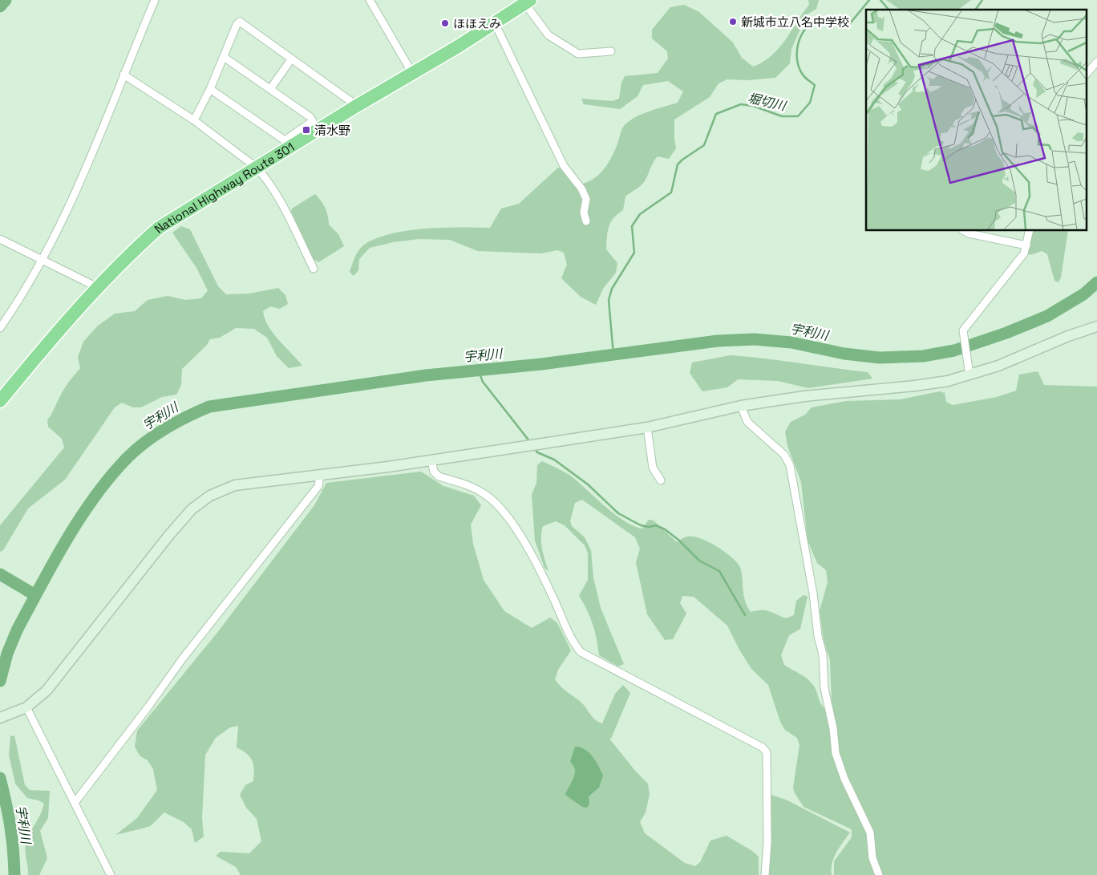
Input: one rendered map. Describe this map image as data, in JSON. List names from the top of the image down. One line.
{"streets":{"highway":["National Highway Route 301"]},"water":["堀切川","宇利川"],"places":{"other":["新城市立八名中学校","ほほえみ"],"transit":["清水野"]}}
